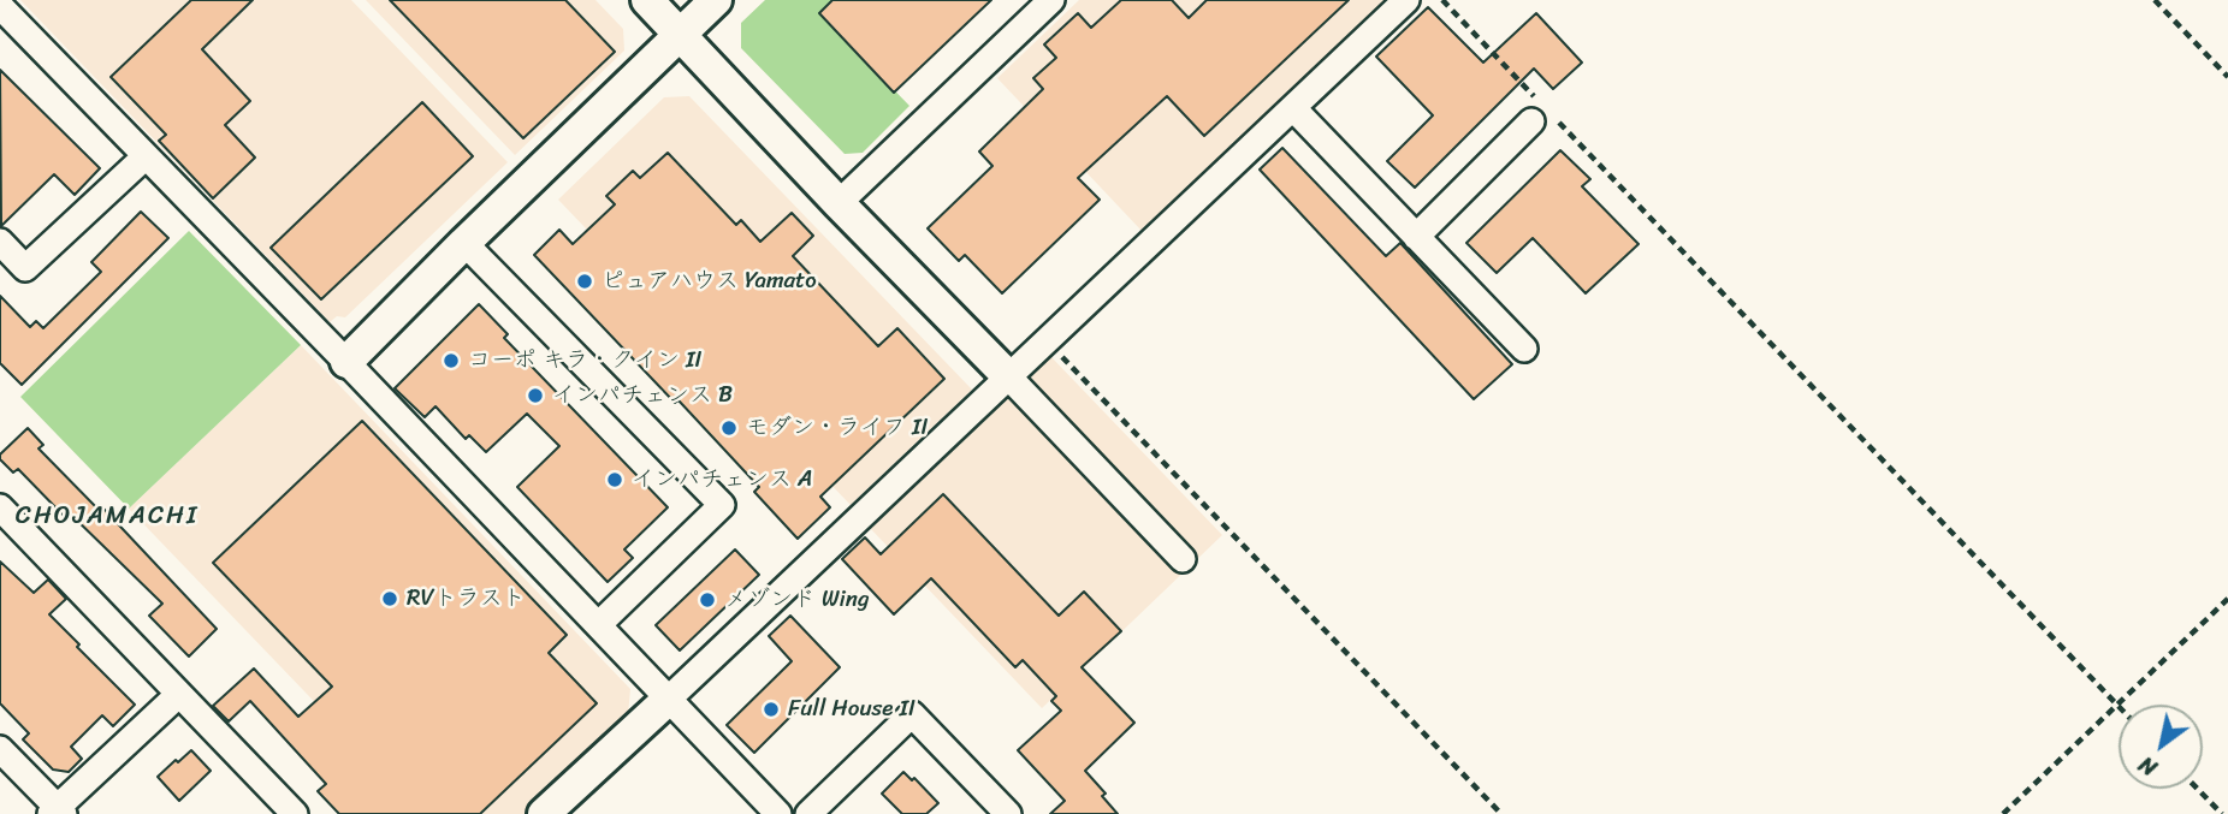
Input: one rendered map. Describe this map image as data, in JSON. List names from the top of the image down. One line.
{"districts":["CHOJAMACHI"],"places":["ピュアハウス Yamato","コーポ キラ・クイン II","インパチェンス B","モダン・ライフ II","インパチェンス A","RVトラスト","メゾンド Wing","Full House II"],"north":"bottom left"}
